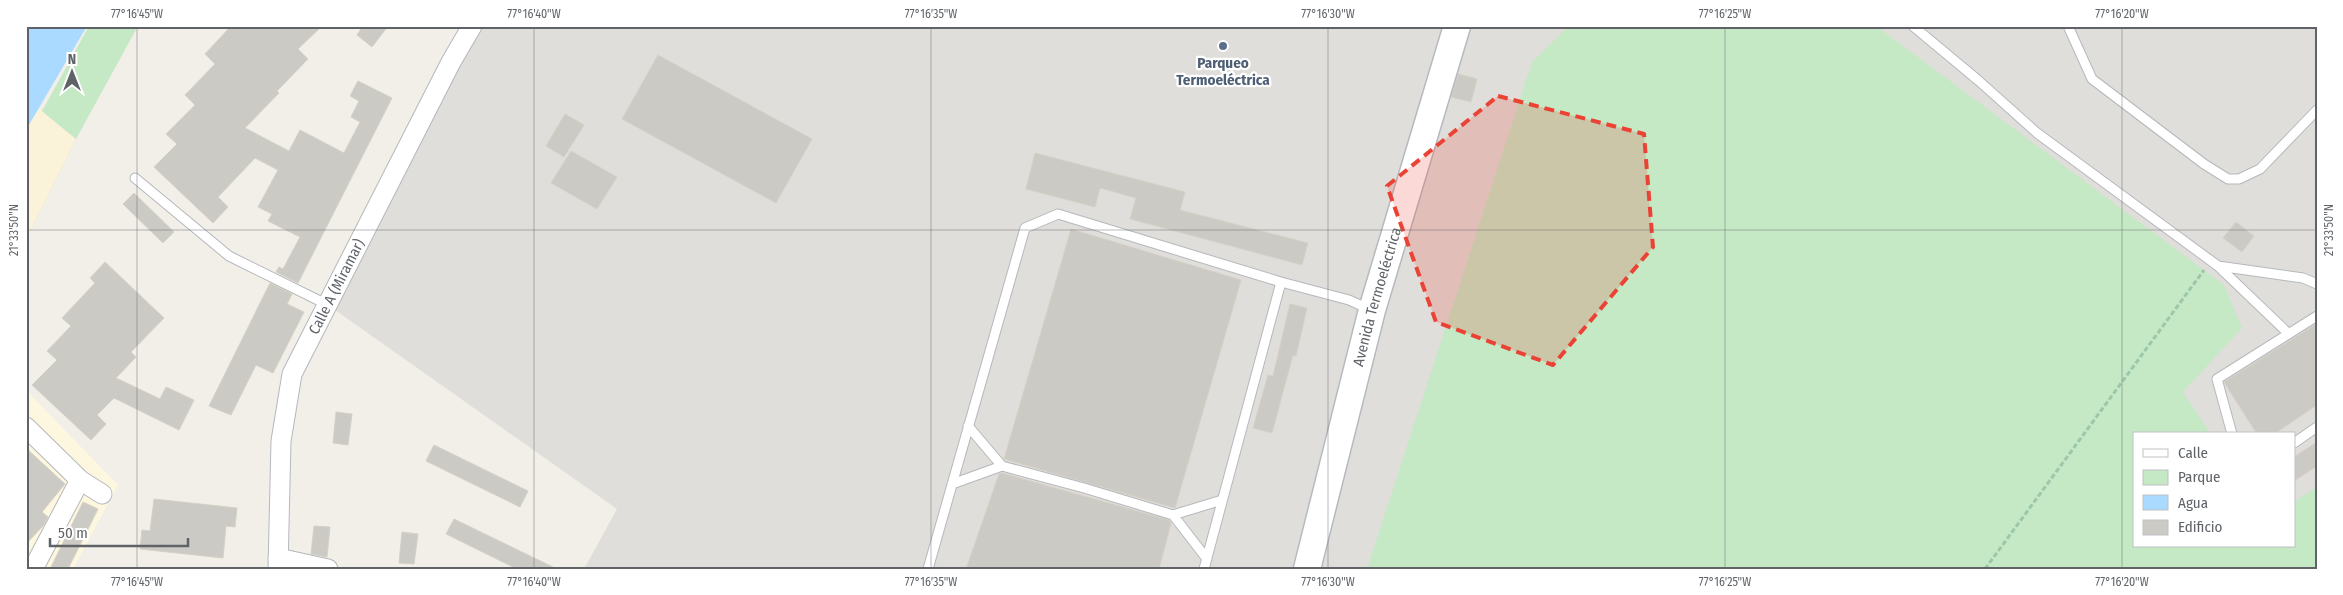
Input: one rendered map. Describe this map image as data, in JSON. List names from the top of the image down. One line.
{"streets":{"main road":["Avenida Termoeléctrica"],"street":["Calle A (Miramar)"]},"places":["Parqueo Termoeléctrica"],"legend":["Calle","Parque","Agua","Edificio"],"scale_bar":"50 m","north":"top","coordinates":["77°16'45\"W","77°16'40\"W","77°16'35\"W","77°16'30\"W","77°16'25\"W","77°16'20\"W","21°33'50\"N"]}
